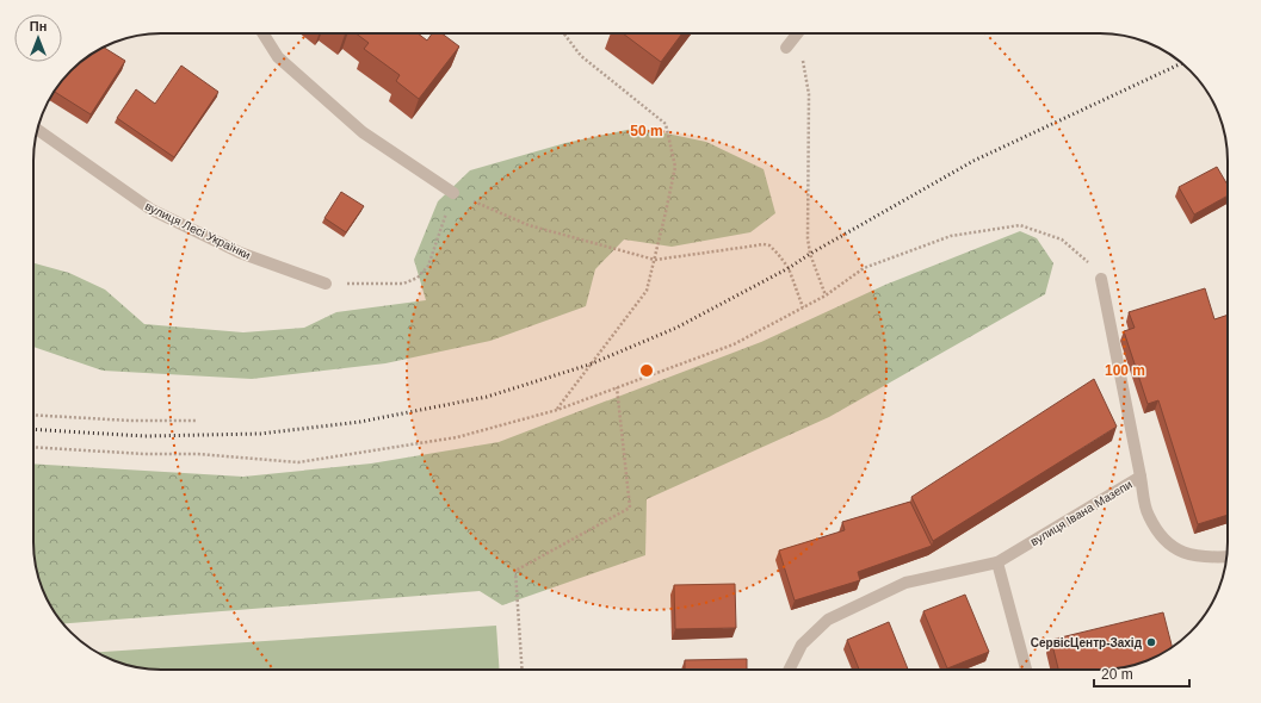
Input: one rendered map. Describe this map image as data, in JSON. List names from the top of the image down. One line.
{"streets":{"street":["вулиця Лесі Українки","вулиця Івана Мазепи"]},"places":["СервісЦентр-Захід"],"scale_bar":"20 m","north":"top","rings":["50 m","100 m"]}
